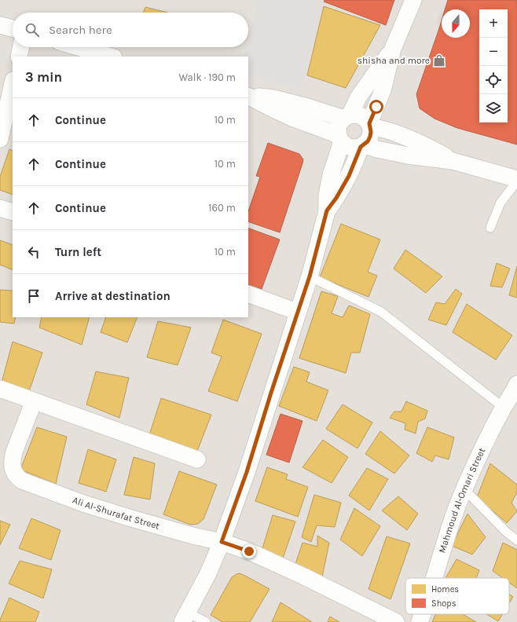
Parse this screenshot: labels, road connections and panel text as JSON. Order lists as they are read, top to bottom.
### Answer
{
  "streets": {
    "street": ["Mahmoud Al-Omari Street", "Ali Al-Shurafat Street"]
  },
  "places": {
    "shop": ["shisha and more"]
  },
  "legend": ["Homes", "Shops"],
  "north": "bottom",
  "page": {
    "map_buttons": ["+", "−"],
    "search": "Search here",
    "heading": ["3 min", "Walk · 190 m"],
    "list": [
      ["Continue", "10 m"],
      ["Continue", "10 m"],
      ["Continue", "160 m"],
      ["Turn left", "10 m"],
      "Arrive at destination"
    ]
  }
}
